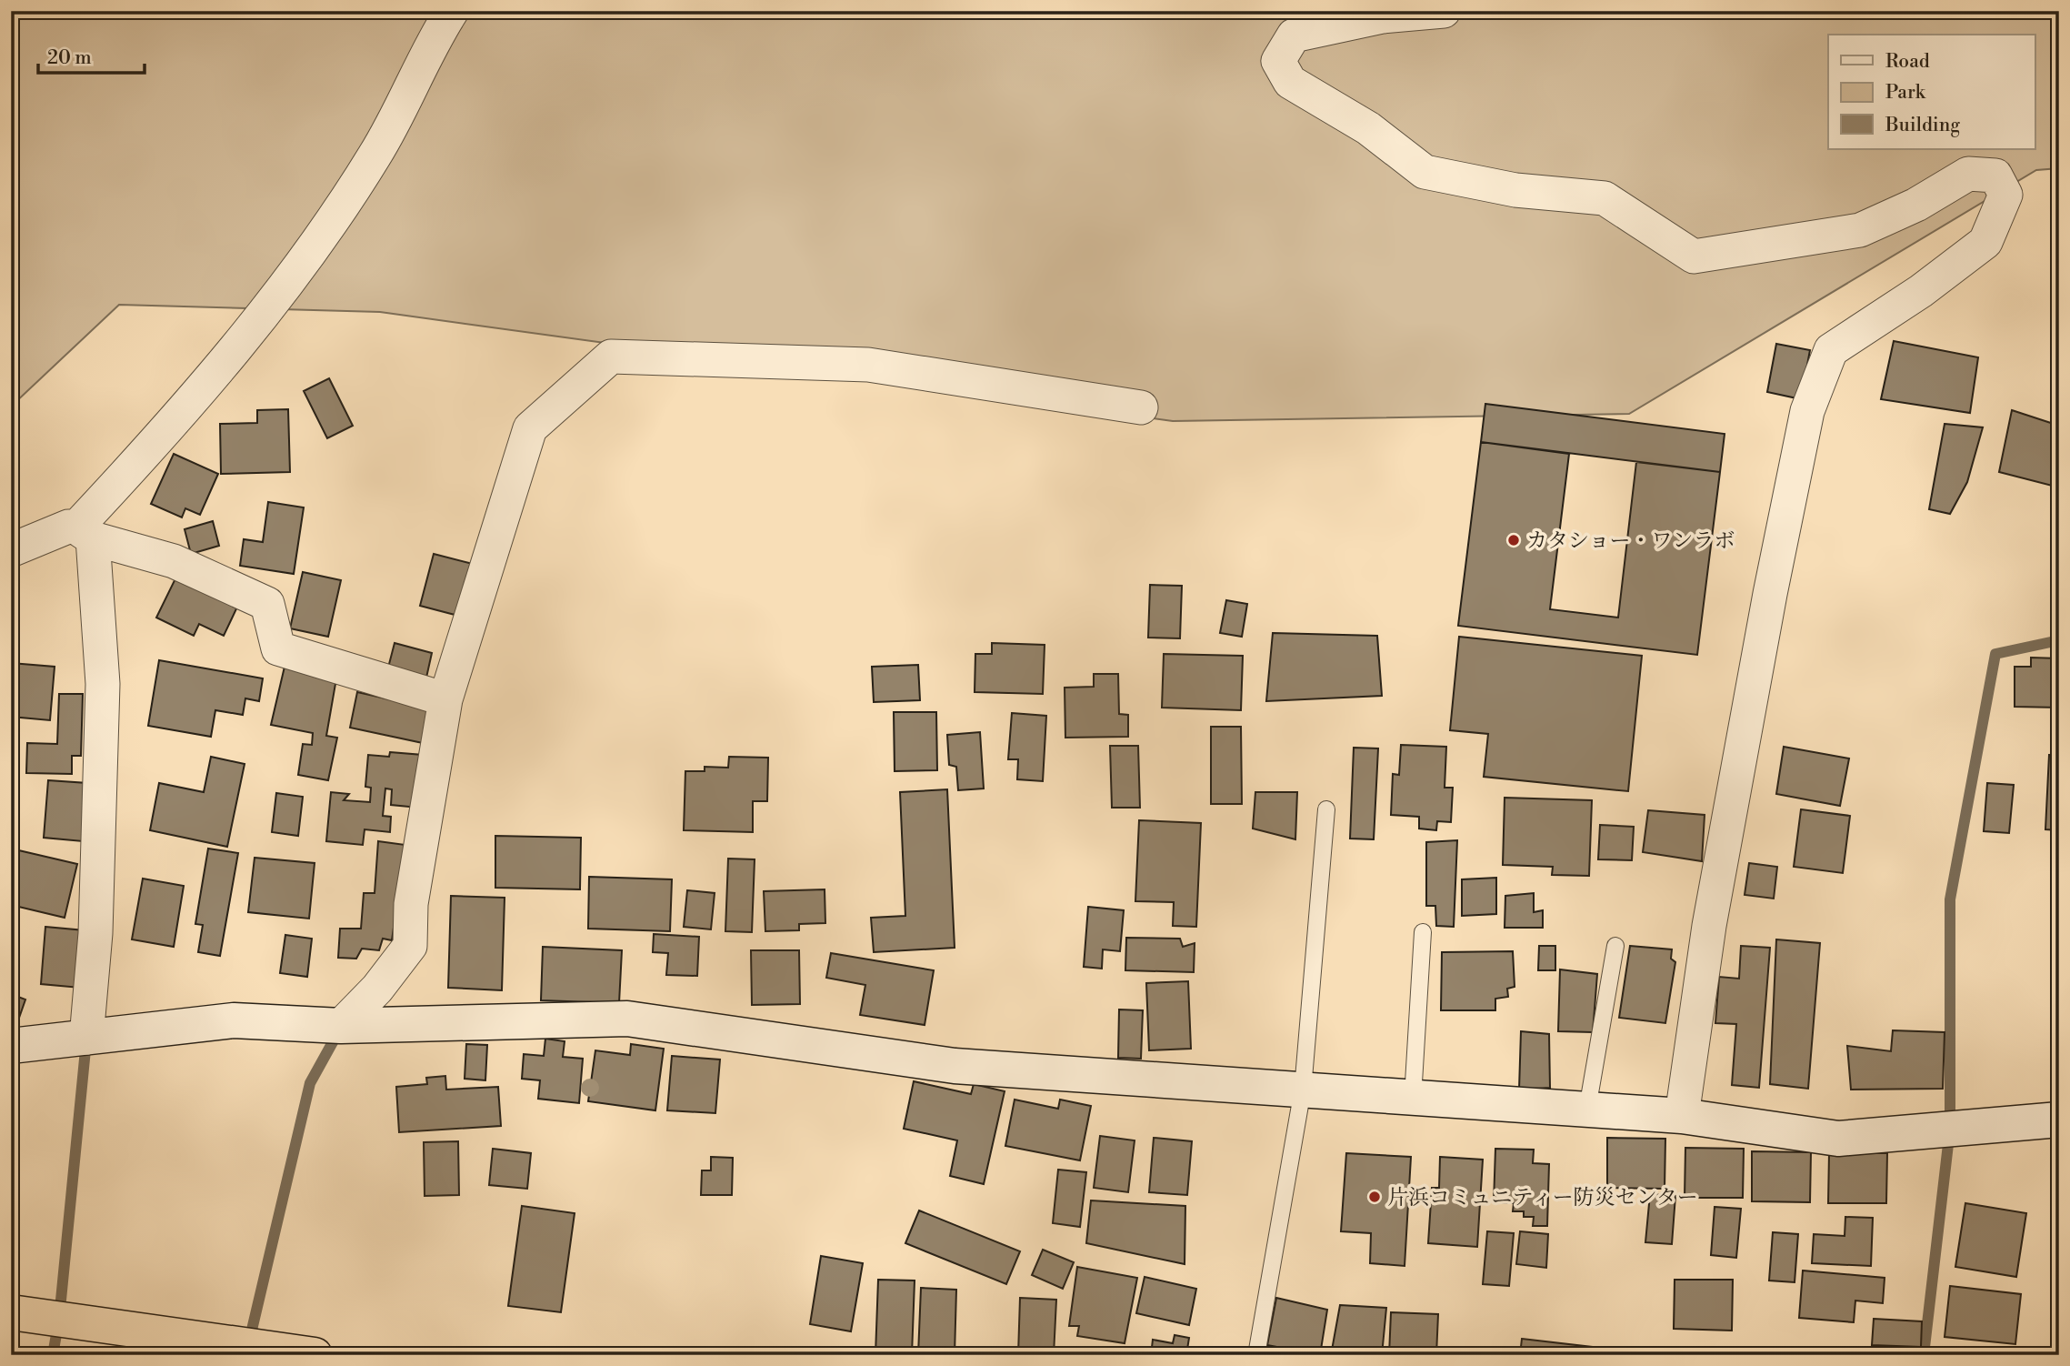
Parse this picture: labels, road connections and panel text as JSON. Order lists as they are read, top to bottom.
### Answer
{
  "places": ["カタショー・ワンラボ", "片浜コミュニティー防災センター"],
  "legend": ["Road", "Park", "Building"],
  "scale_bar": "20 m"
}
